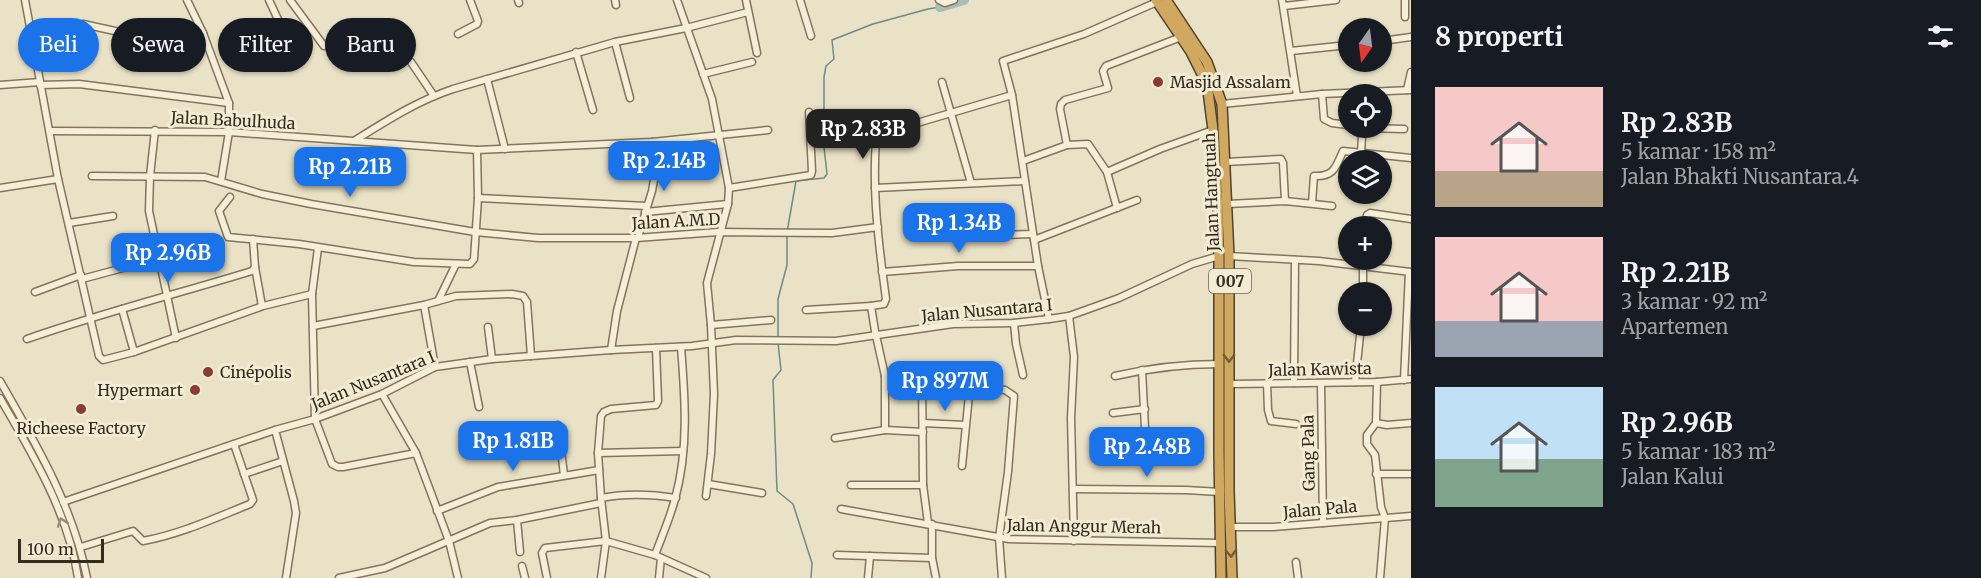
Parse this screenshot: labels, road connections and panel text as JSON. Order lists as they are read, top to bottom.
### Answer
{
  "streets": {
    "highway": ["Jalan Hangtuah", "007"],
    "street": [
      "Jalan Babulhuda",
      "Jalan A.M.D",
      "Jalan Nusantara I",
      "Jalan Kawista",
      "Gang Pala",
      "Jalan Pala",
      "Jalan Anggur Merah"
    ]
  },
  "crossings": [
    ["Jalan Hangtuah", "Jalan Nusantara I"],
    ["Jalan Hangtuah", "Jalan Kawista"],
    ["Jalan Hangtuah", "Jalan Pala"],
    ["Jalan Hangtuah", "Jalan Anggur Merah"],
    ["Jalan Kawista", "Gang Pala"],
    ["Gang Pala", "Jalan Pala"]
  ],
  "places": [
    "Masjid Assalam",
    "Cinépolis",
    "Hypermart",
    "Richeese Factory"
  ],
  "scale_bar": "100 m",
  "north": "bottom",
  "page": {
    "heading": "8 properti",
    "map_buttons": ["+", "−"],
    "chip": [
      "Beli",
      "Sewa",
      "Filter",
      "Baru"
    ],
    "list": [
      {
        "name": "Rp 2.83B",
        "note": "5 kamar · 158 m² · Jalan Bhakti Nusantara.4"
      },
      {
        "name": "Rp 2.21B",
        "note": "3 kamar · 92 m² · Apartemen"
      },
      {
        "name": "Rp 2.96B",
        "note": "5 kamar · 183 m² · Jalan Kalui"
      }
    ],
    "price": [
      "Rp 2.83B",
      "Rp 2.14B",
      "Rp 2.21B",
      "Rp 1.34B",
      "Rp 2.96B",
      "Rp 897M",
      "Rp 1.81B",
      "Rp 2.48B"
    ],
    "scale": "100 m"
  }
}
